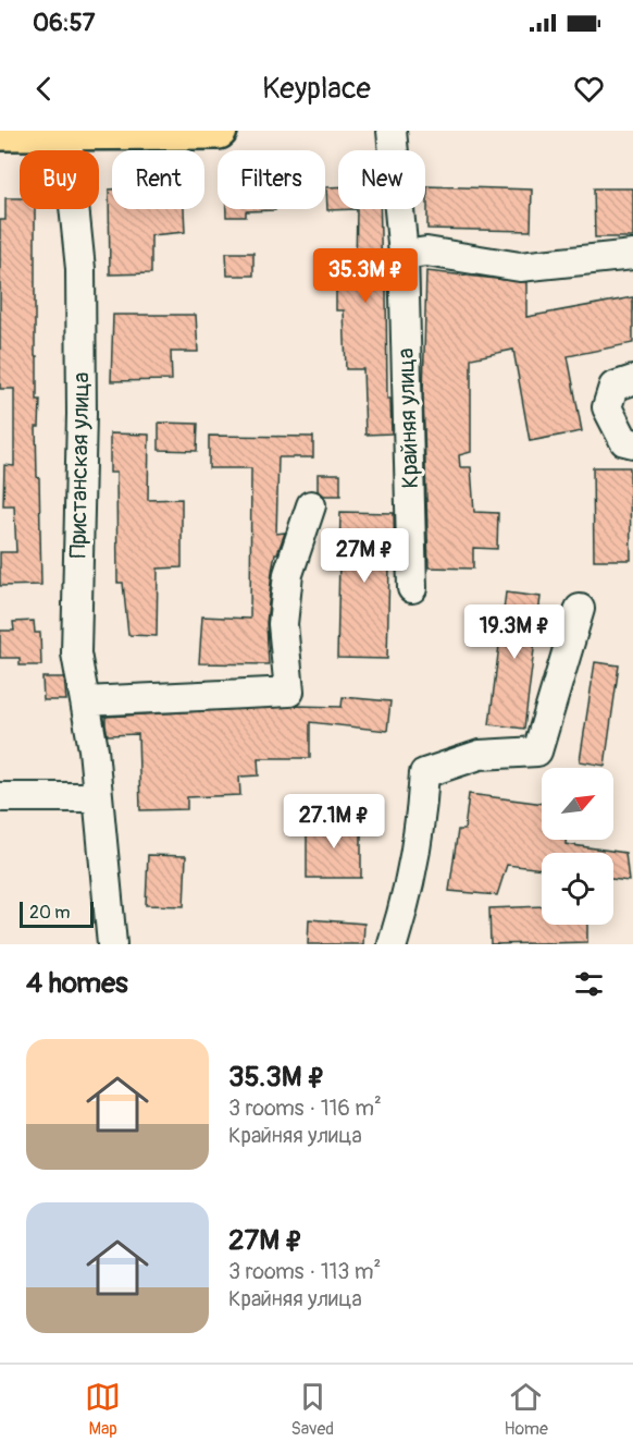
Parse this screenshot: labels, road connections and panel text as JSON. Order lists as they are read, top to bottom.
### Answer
{
  "streets": {
    "street": ["Крайняя улица", "Пристанская улица"]
  },
  "scale_bar": "20 m",
  "north": "top right",
  "page": {
    "status": "06:57",
    "header": "Keyplace",
    "chip": [
      "Buy",
      "Rent",
      "Filters",
      "New"
    ],
    "price": [
      "35.3M ₽",
      "27M ₽",
      "19.3M ₽",
      "27.1M ₽"
    ],
    "scale": "20 m",
    "heading": "4 homes",
    "list": [
      {
        "name": "35.3M ₽",
        "note": "3 rooms · 116 m² · Крайняя улица"
      },
      {
        "name": "27M ₽",
        "note": "3 rooms · 113 m² · Крайняя улица"
      }
    ],
    "tabs": ["Map", "Saved", "Home"]
  }
}
